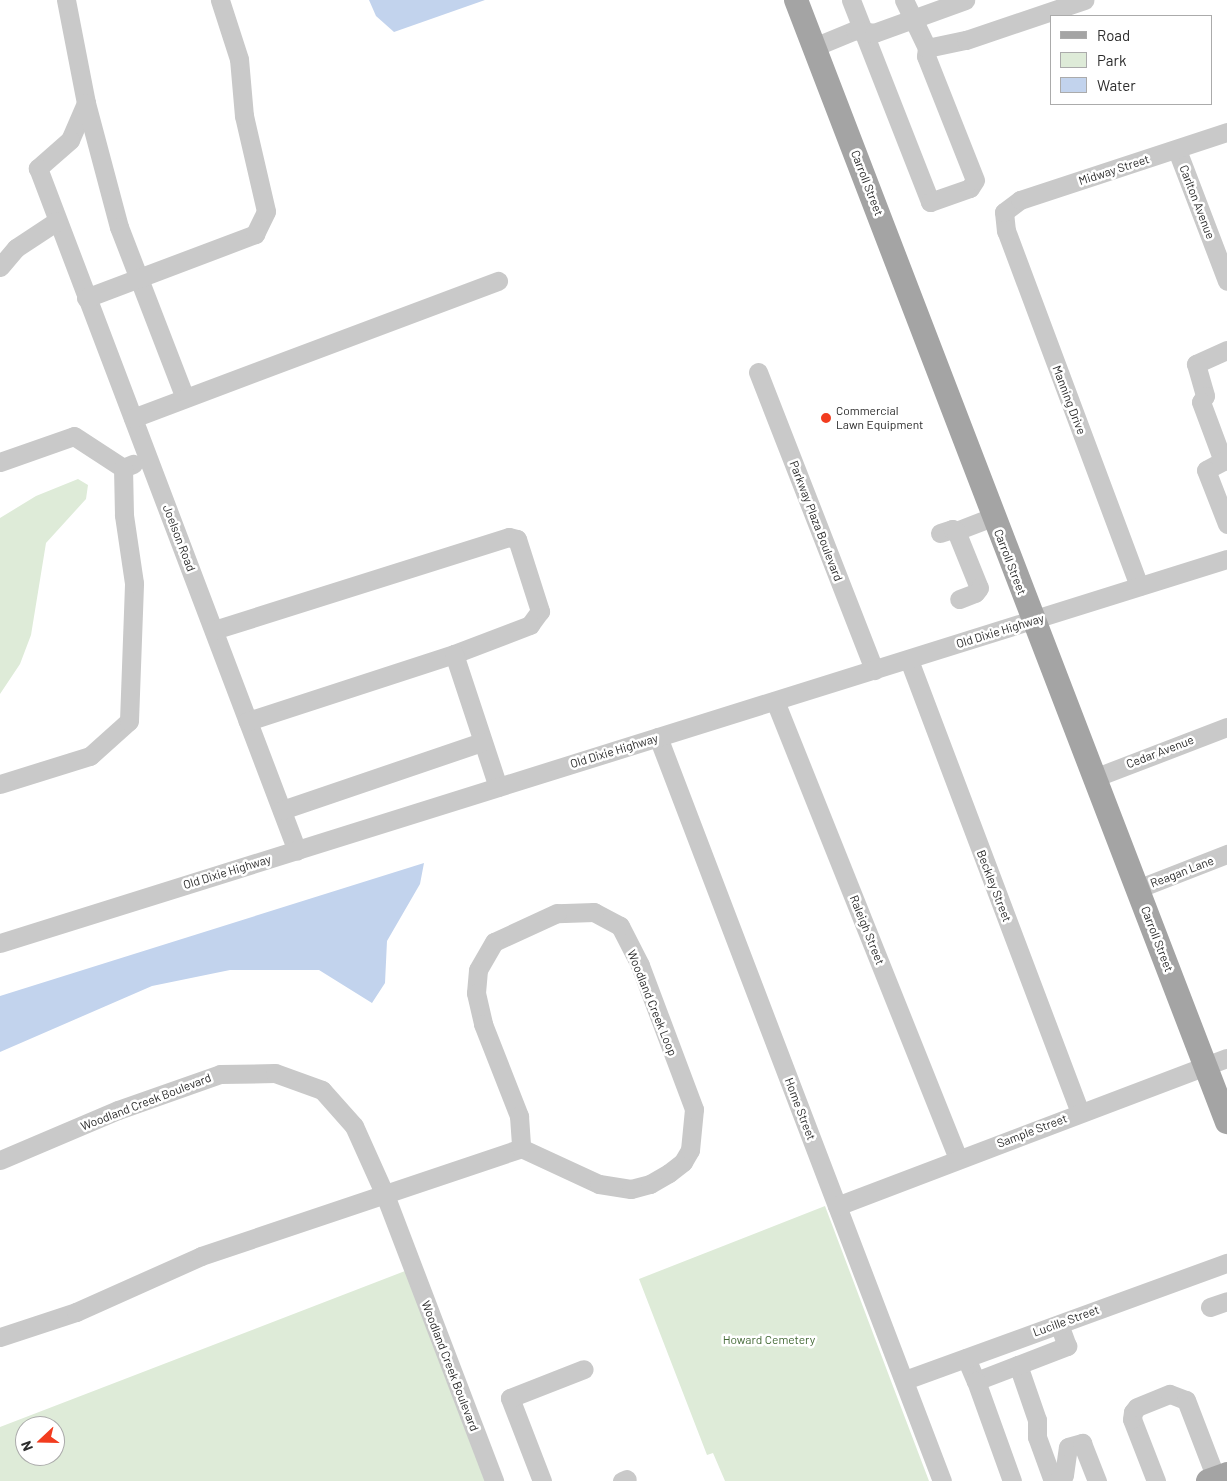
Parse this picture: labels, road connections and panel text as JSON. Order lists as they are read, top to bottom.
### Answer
{
  "streets": {
    "main road": ["Carroll Street"],
    "street": [
      "Midway Street",
      "Carlton Avenue",
      "Manning Drive",
      "Parkway Plaza Boulevard",
      "Joelson Road",
      "Old Dixie Highway",
      "Cedar Avenue",
      "Reagan Lane",
      "Beckley Street",
      "Raleigh Street",
      "Woodland Creek Loop",
      "Woodland Creek Boulevard",
      "Home Street",
      "Sample Street",
      "Lucille Street"
    ]
  },
  "crossings": [
    ["Midway Street", "Carlton Avenue"],
    ["Midway Street", "Manning Drive"],
    ["Carroll Street", "Old Dixie Highway"],
    ["Carroll Street", "Cedar Avenue"],
    ["Carroll Street", "Reagan Lane"],
    ["Carroll Street", "Sample Street"],
    ["Manning Drive", "Old Dixie Highway"],
    ["Parkway Plaza Boulevard", "Old Dixie Highway"],
    ["Joelson Road", "Old Dixie Highway"],
    ["Old Dixie Highway", "Beckley Street"],
    ["Old Dixie Highway", "Raleigh Street"],
    ["Old Dixie Highway", "Home Street"],
    ["Beckley Street", "Sample Street"],
    ["Raleigh Street", "Sample Street"],
    ["Home Street", "Sample Street"],
    ["Home Street", "Lucille Street"]
  ],
  "parks": ["Howard Cemetery"],
  "places": ["Commercial Lawn Equipment"],
  "legend": ["Road", "Park", "Water"],
  "north": "left"
}
